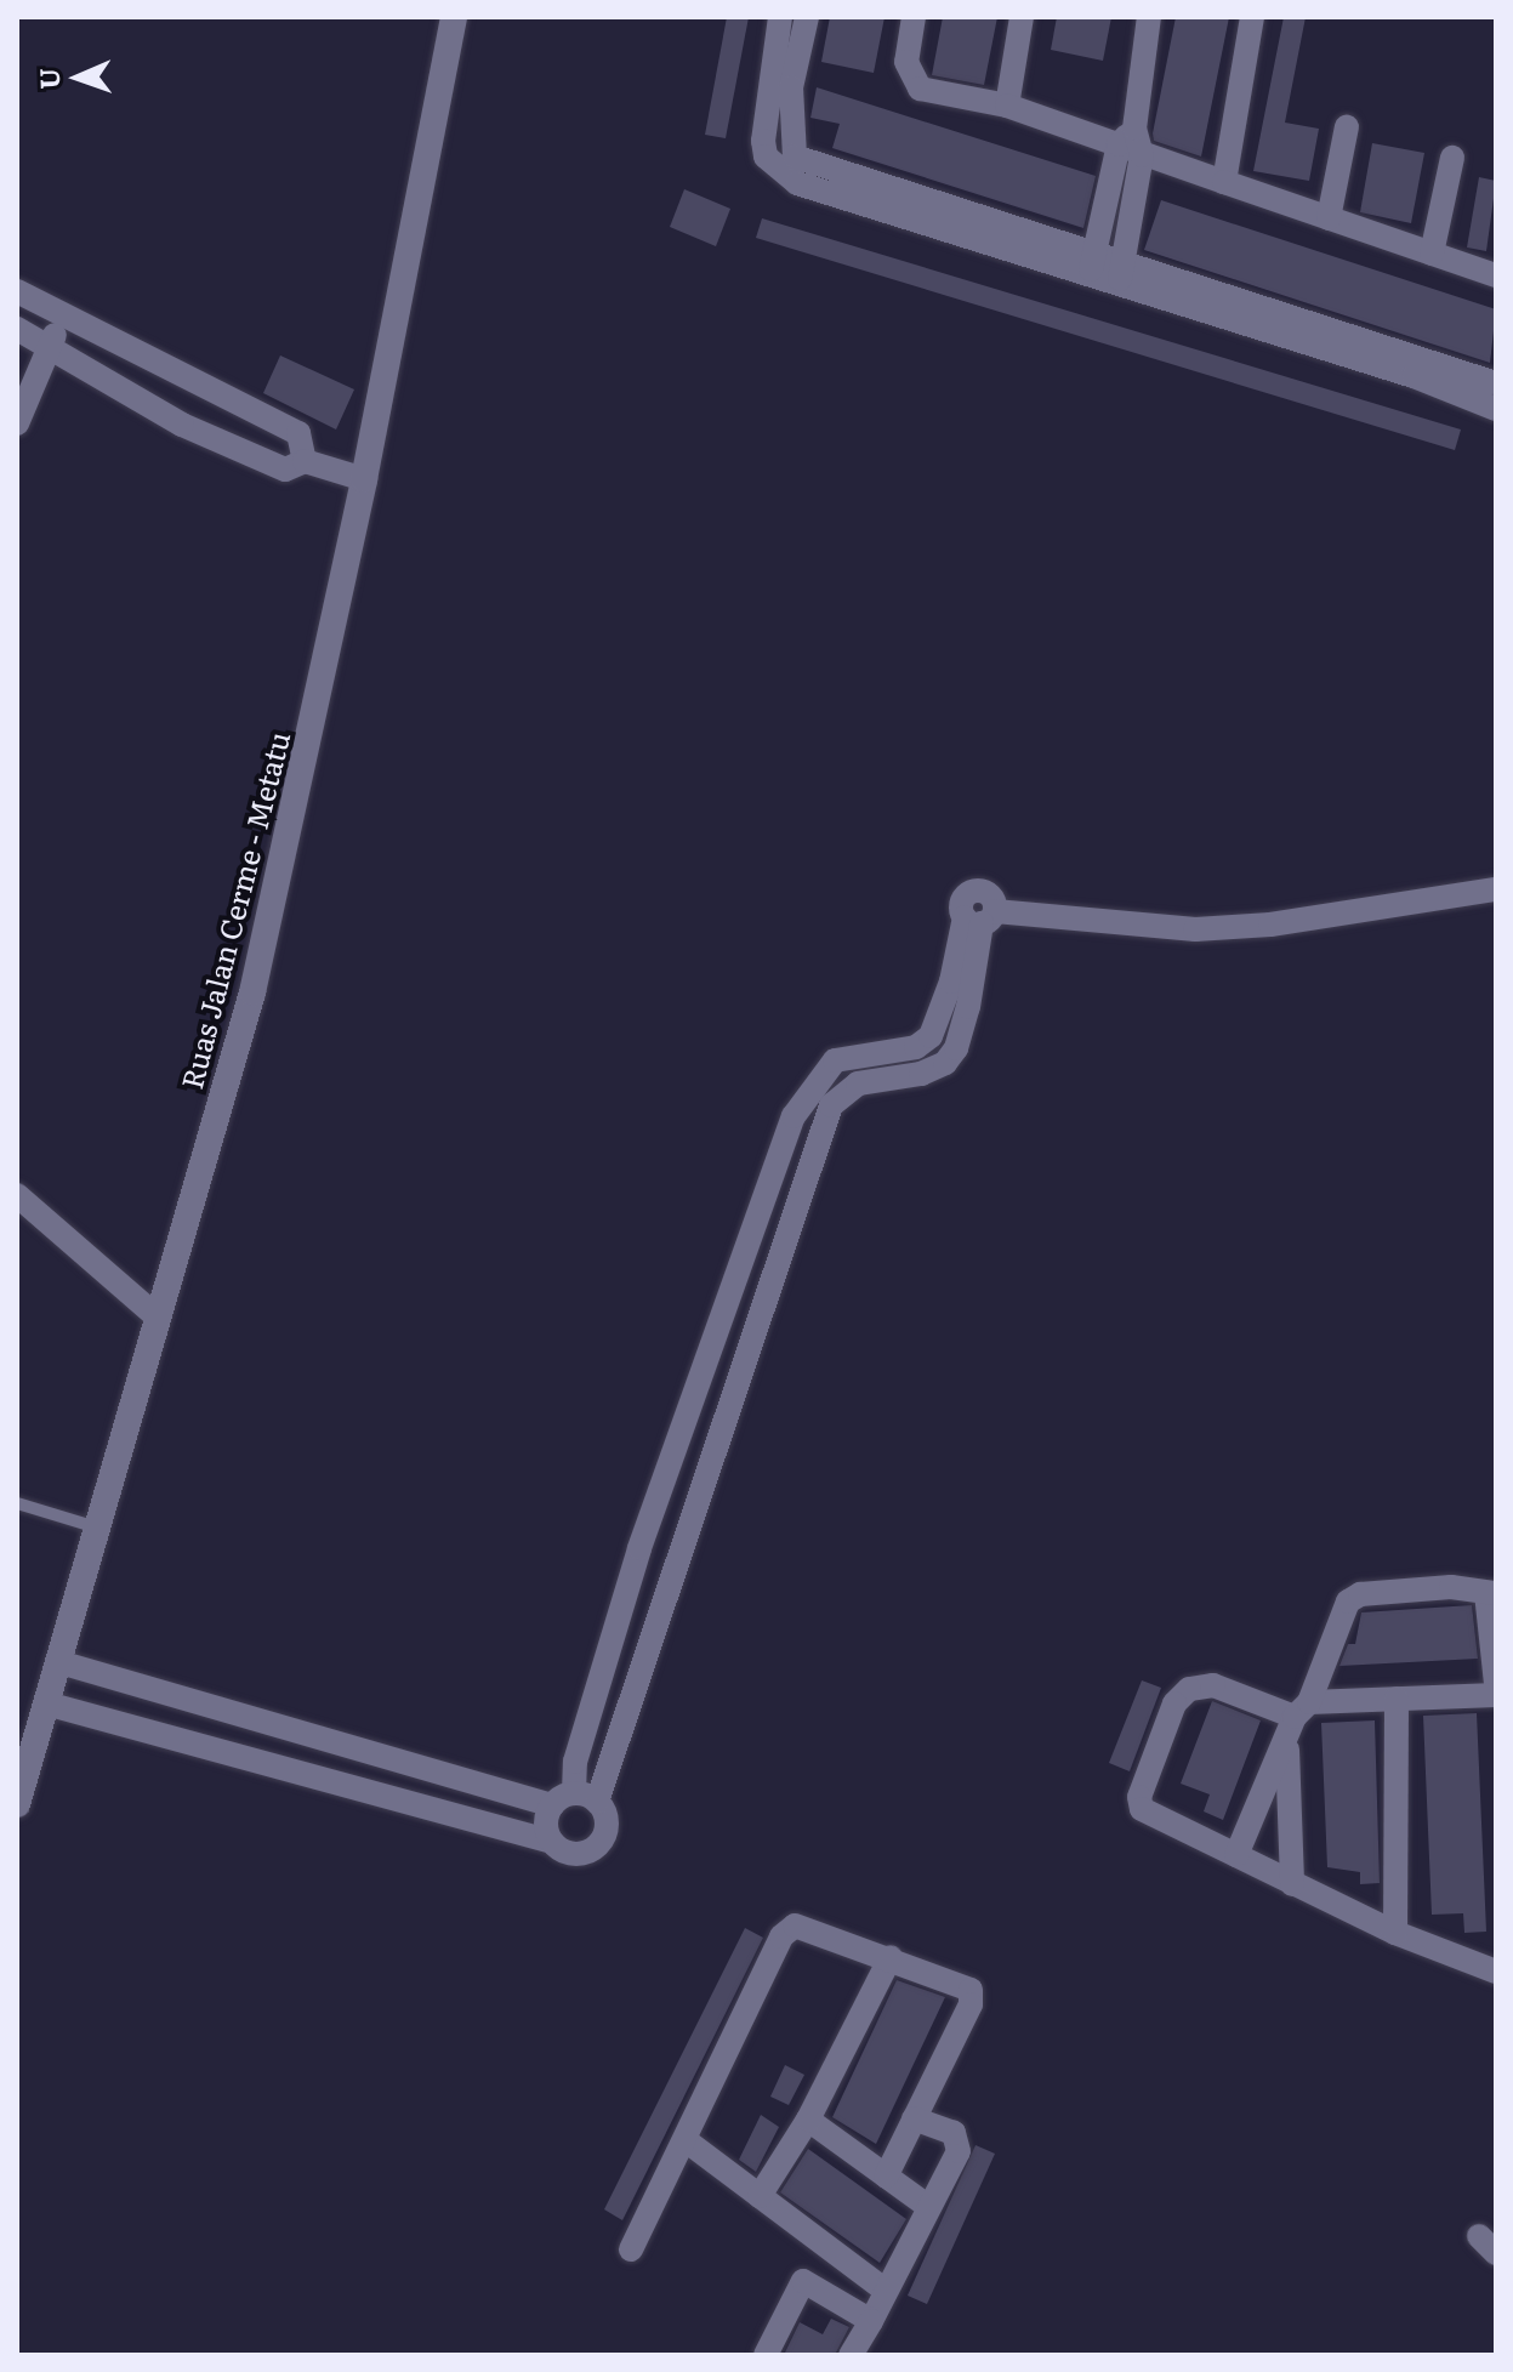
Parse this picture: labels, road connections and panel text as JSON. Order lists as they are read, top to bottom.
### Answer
{
  "streets": {
    "main road": ["Ruas Jalan Cerme - Metatu"]
  },
  "north": "left"
}
